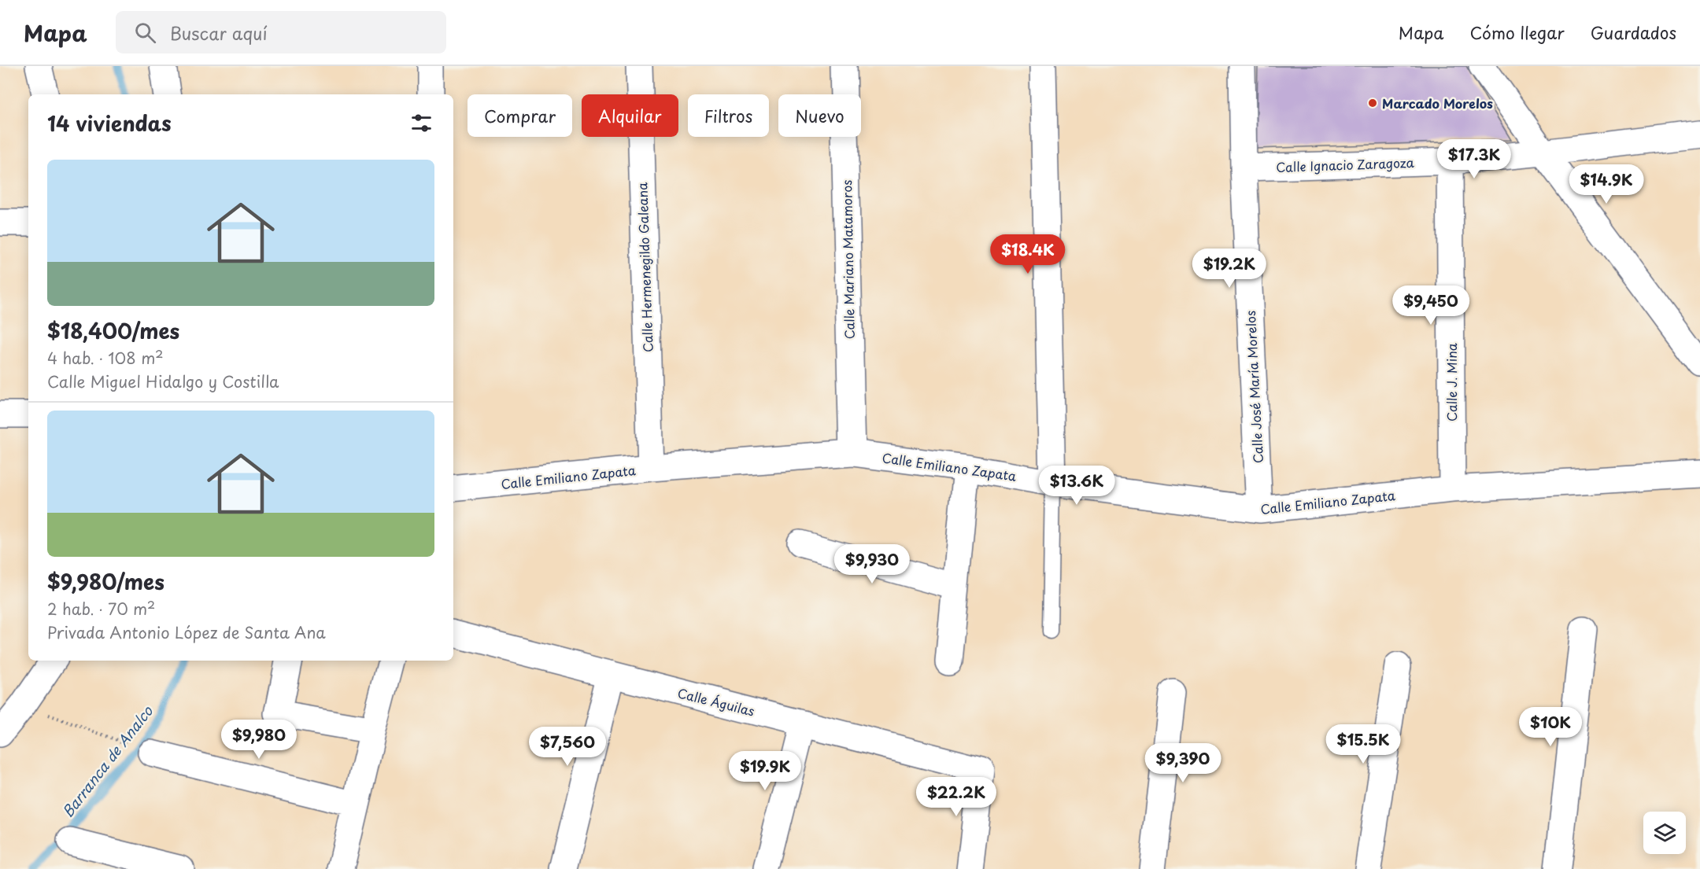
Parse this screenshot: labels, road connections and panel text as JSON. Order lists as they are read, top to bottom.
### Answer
{
  "streets": {
    "street": [
      "Calle Ignacio Zaragoza",
      "Calle Mariano Matamoros",
      "Calle Hermenegildo Galeana",
      "Calle J. Mina",
      "Calle José María Morelos",
      "Calle Emiliano Zapata",
      "Calle Águilas"
    ]
  },
  "crossings": [
    ["Calle Ignacio Zaragoza", "Calle J. Mina"],
    ["Calle Ignacio Zaragoza", "Calle José María Morelos"],
    ["Calle Mariano Matamoros", "Calle Emiliano Zapata"],
    ["Calle Hermenegildo Galeana", "Calle Emiliano Zapata"],
    ["Calle J. Mina", "Calle Emiliano Zapata"],
    ["Calle José María Morelos", "Calle Emiliano Zapata"]
  ],
  "water": ["Barranca de Analco"],
  "places": ["Marcado Morelos"],
  "page": {
    "header": "Mapa",
    "search": "Buscar aquí",
    "nav": ["Mapa", "Cómo llegar", "Guardados"],
    "chip": [
      "Comprar",
      "Alquilar",
      "Filtros",
      "Nuevo"
    ],
    "heading": "14 viviendas",
    "price": [
      "$17.3K",
      "$14.9K",
      "$18.4K",
      "$19.2K",
      "$9,450",
      "$13.6K",
      "$9,930",
      "$10K",
      "$9,980",
      "$15.5K",
      "$7,560",
      "$9,390",
      "$19.9K",
      "$22.2K"
    ],
    "list": [
      {
        "name": "$18,400/mes",
        "note": "4 hab. · 108 m² · Calle Miguel Hidalgo y Costilla"
      },
      {
        "name": "$9,980/mes",
        "note": "2 hab. · 70 m² · Privada Antonio López de Santa Ana"
      }
    ]
  }
}
